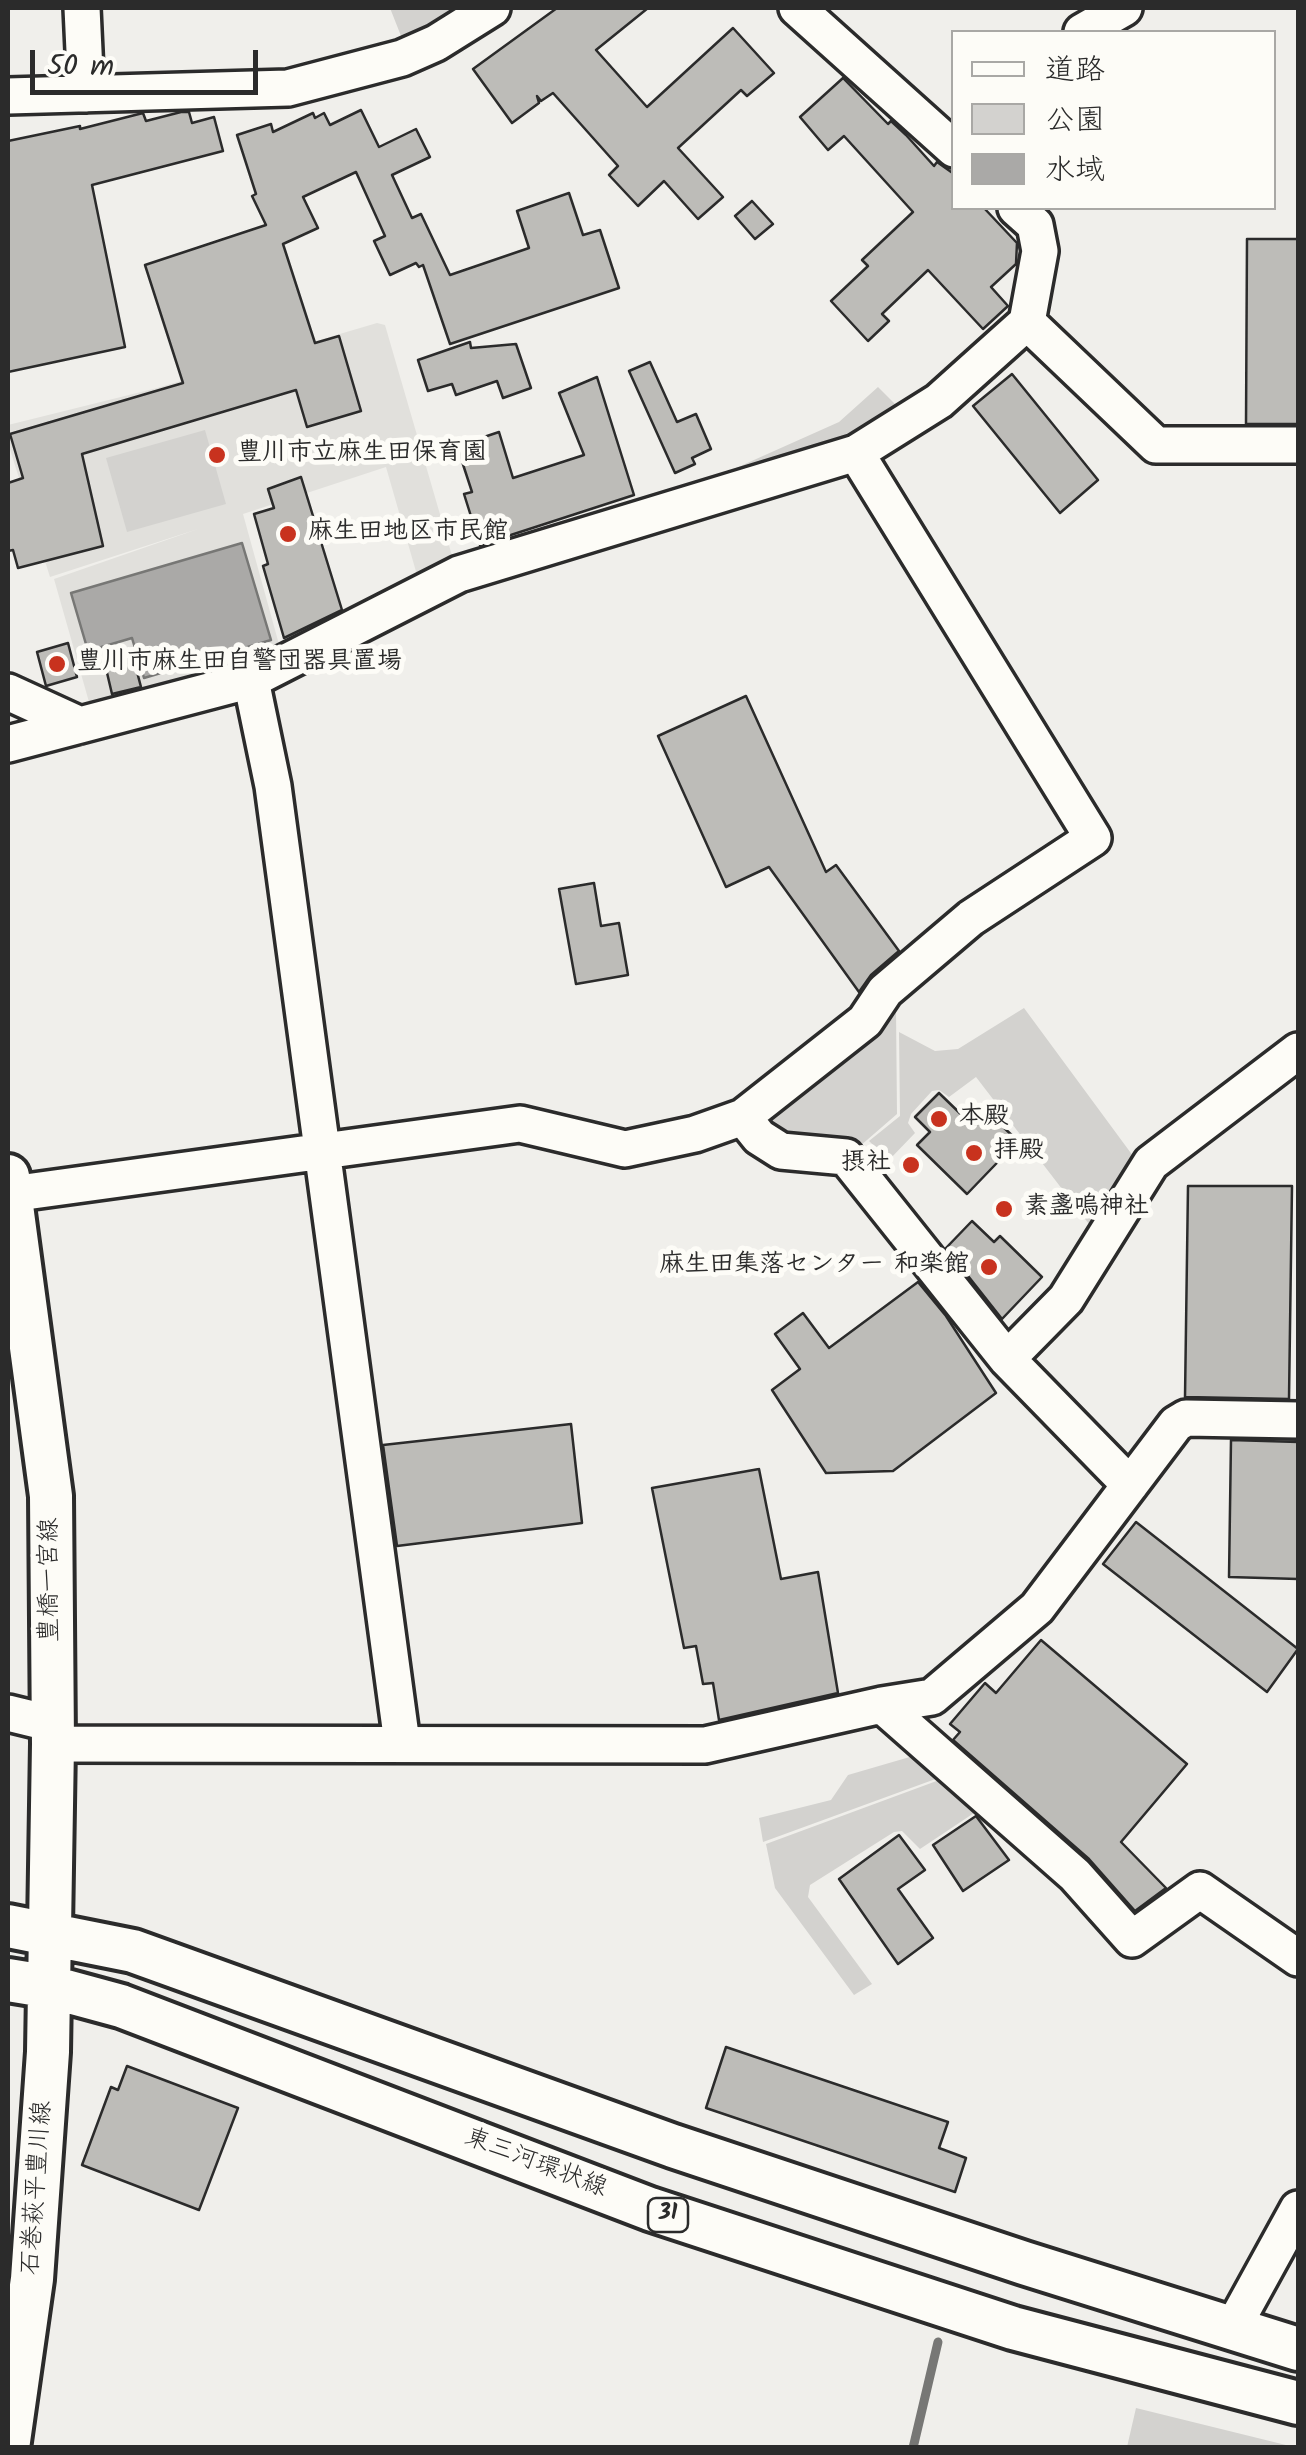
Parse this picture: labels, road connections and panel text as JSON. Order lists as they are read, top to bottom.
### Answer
{
  "streets": {
    "main road": [
      "豊橋一宮線",
      "東三河環状線",
      "石巻萩平豊川線",
      "31"
    ]
  },
  "crossings": [
    ["豊橋一宮線", "東三河環状線"],
    ["豊橋一宮線", "石巻萩平豊川線"],
    ["東三河環状線", "石巻萩平豊川線"]
  ],
  "places": [
    "豊川市立麻生田保育園",
    "麻生田地区市民館",
    "豊川市麻生田自警団器具置場",
    "本殿",
    "拝殿",
    "摂社",
    "素盞嗚神社",
    "麻生田集落センター 和楽館"
  ],
  "legend": ["道路", "公園", "水域"],
  "scale_bar": "50 m"
}
